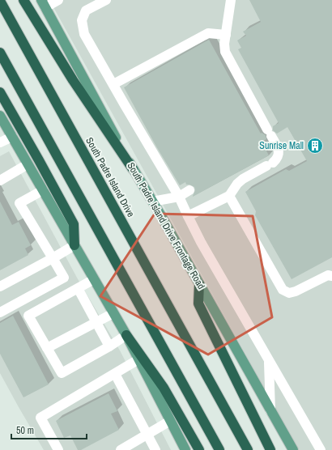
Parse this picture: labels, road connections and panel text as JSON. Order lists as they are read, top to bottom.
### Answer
{
  "streets": {
    "highway": ["South Padre Island Drive"],
    "main road": ["South Padre Island Drive Frontage Road"]
  },
  "places": {
    "building": ["Sunrise Mall"]
  },
  "scale_bar": "50 m"
}
